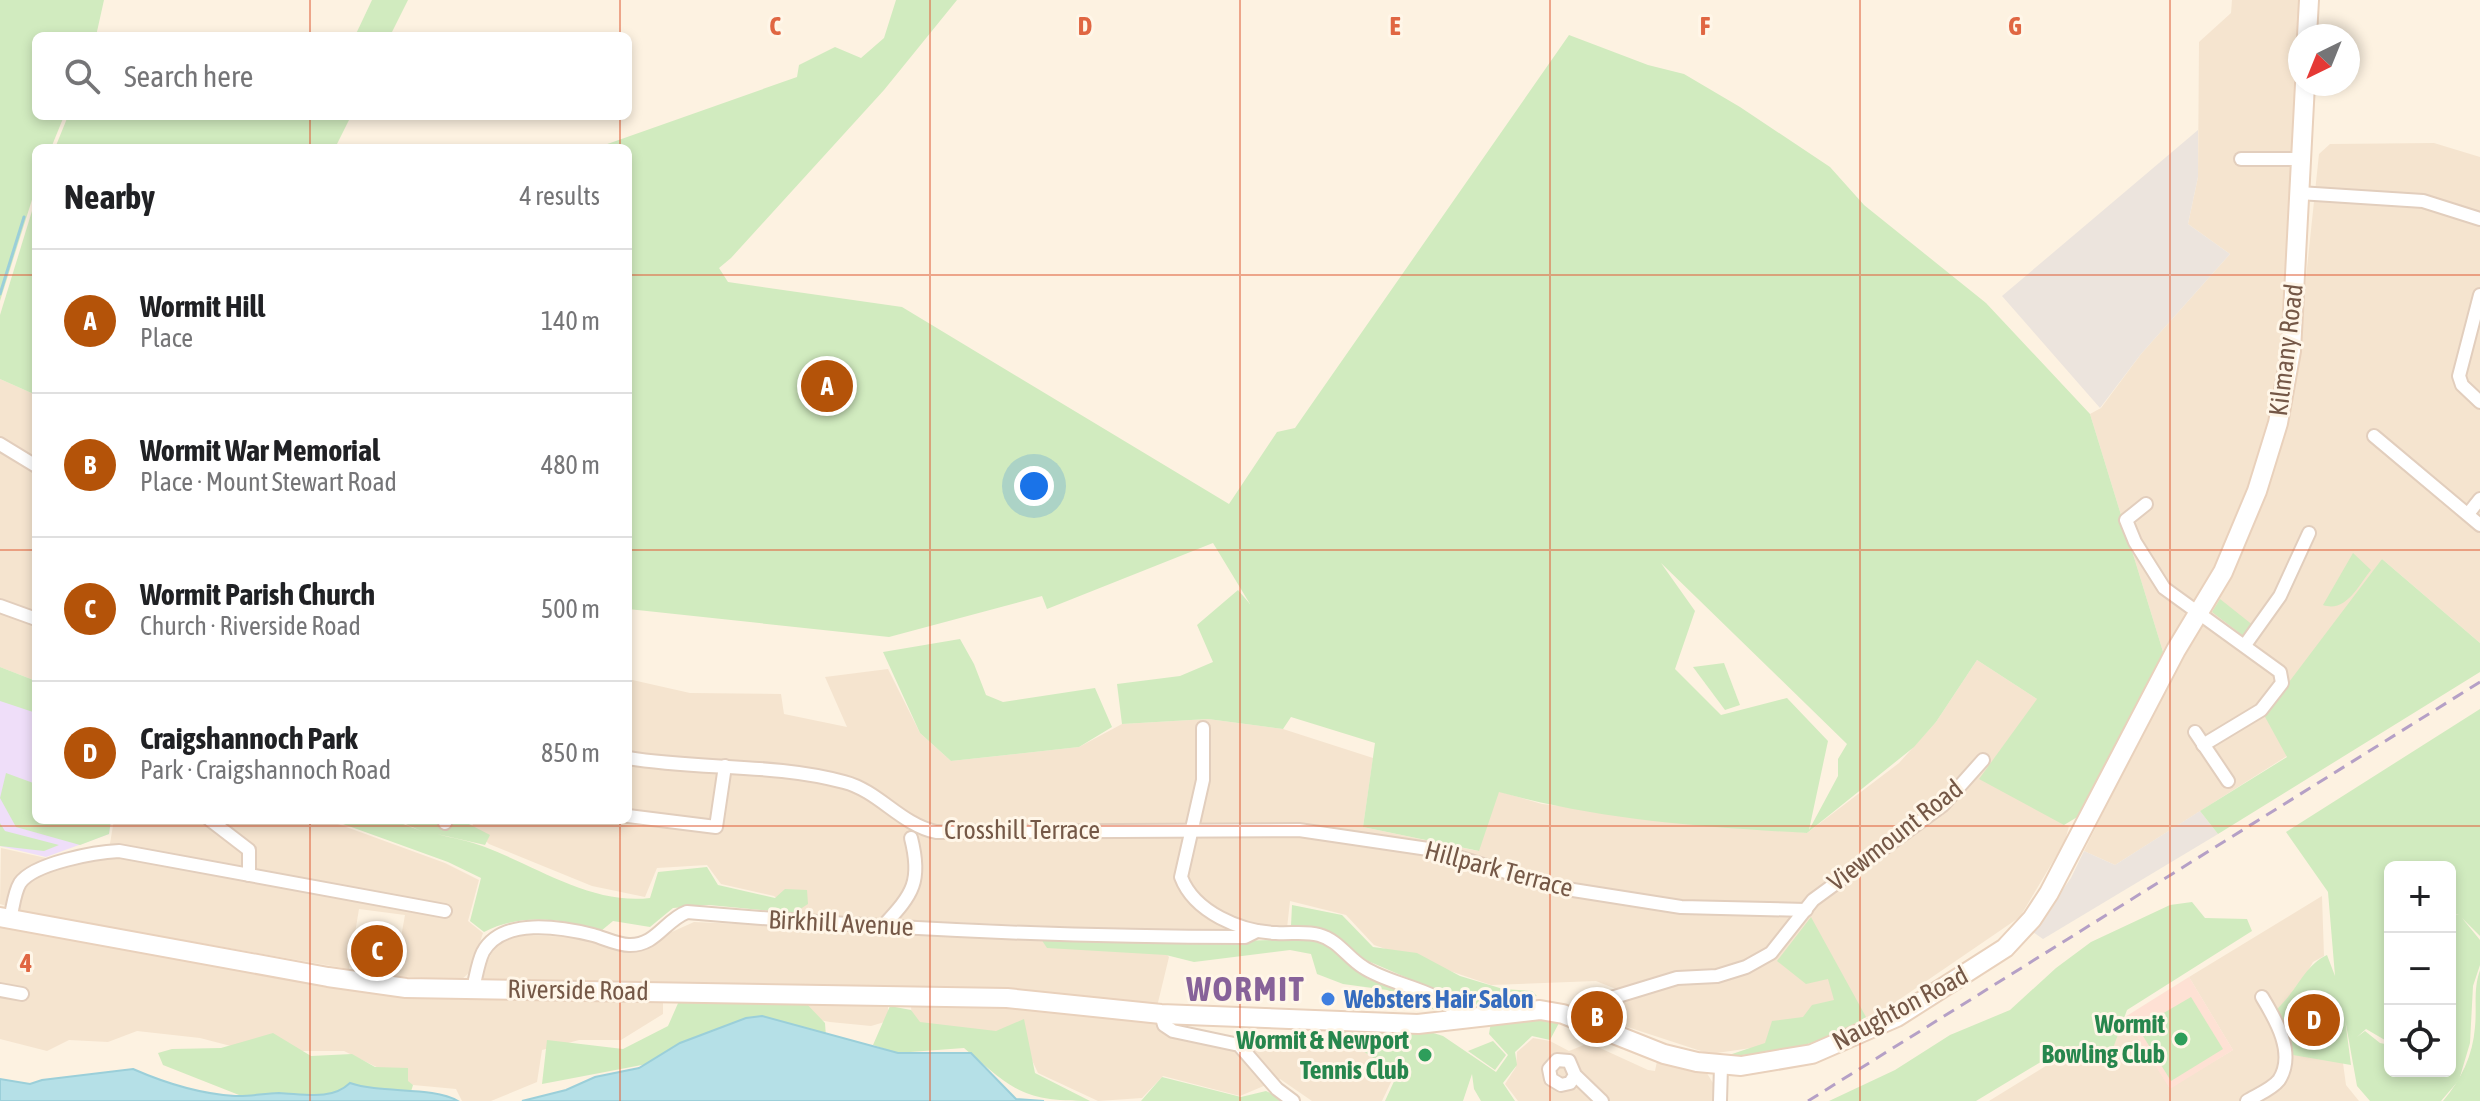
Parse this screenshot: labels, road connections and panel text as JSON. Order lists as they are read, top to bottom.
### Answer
{
  "streets": {
    "main road": ["Kilmany Road", "Riverside Road", "Naughton Road"],
    "street": [
      "Crosshill Terrace",
      "Viewmount Road",
      "Hillpark Terrace",
      "Birkhill Avenue"
    ]
  },
  "crossings": [
    ["Kilmany Road", "Naughton Road"],
    ["Crosshill Terrace", "Hillpark Terrace"],
    ["Viewmount Road", "Hillpark Terrace"],
    ["Viewmount Road", "Naughton Road"],
    ["Birkhill Avenue", "Riverside Road"],
    ["Riverside Road", "Naughton Road"]
  ],
  "districts": ["WORMIT"],
  "places": ["Websters Hair Salon", "Wormit Bowling Club", "Wormit & Newport Tennis Club"],
  "north": "bottom left",
  "page": {
    "search": "Search here",
    "heading": ["Nearby", "4 results"],
    "list": [
      {
        "mark": "A",
        "name": "Wormit Hill",
        "note": "Place",
        "value": "140 m"
      },
      {
        "mark": "B",
        "name": "Wormit War Memorial",
        "note": "Place · Mount Stewart Road",
        "value": "480 m"
      },
      {
        "mark": "C",
        "name": "Wormit Parish Church",
        "note": "Church · Riverside Road",
        "value": "500 m"
      },
      {
        "mark": "D",
        "name": "Craigshannoch Park",
        "note": "Park · Craigshannoch Road",
        "value": "850 m"
      }
    ],
    "pins": [
      "A",
      "C",
      "B",
      "D"
    ],
    "map_buttons": ["+", "−"]
  },
  "grid": {
    "columns": [
      "C",
      "D",
      "E",
      "F",
      "G"
    ],
    "rows": ["4"]
  }
}
